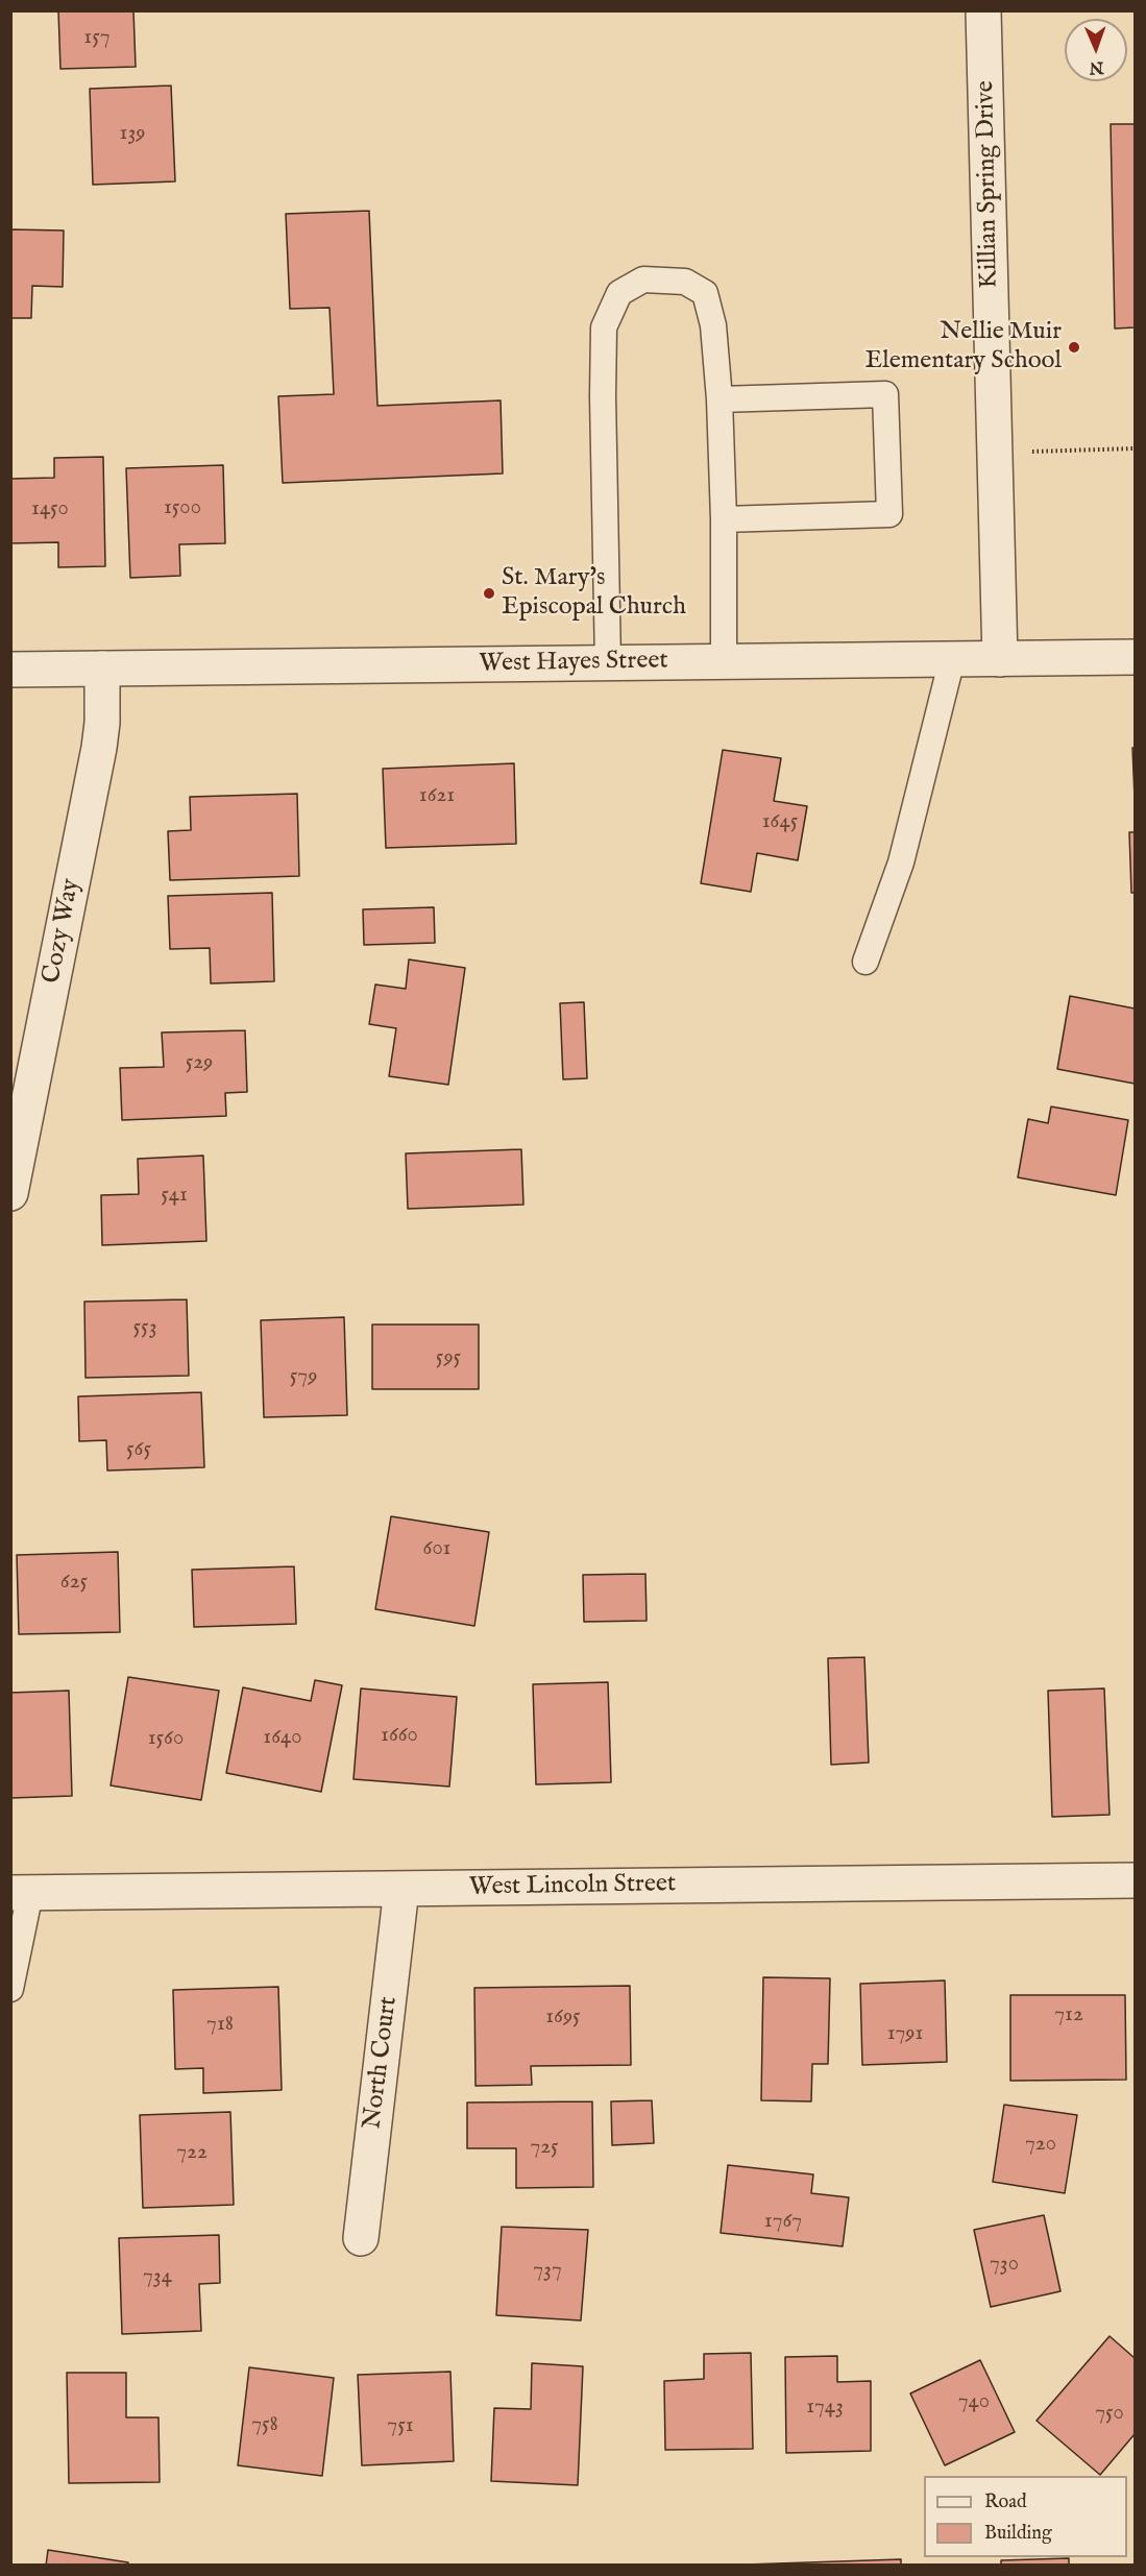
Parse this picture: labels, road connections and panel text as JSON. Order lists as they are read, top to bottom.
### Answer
{
  "streets": {
    "street": [
      "Killian Spring Drive",
      "West Hayes Street",
      "Cozy Way",
      "West Lincoln Street",
      "North Court"
    ]
  },
  "crossings": [
    ["Killian Spring Drive", "West Hayes Street"],
    ["West Hayes Street", "Cozy Way"],
    ["West Lincoln Street", "North Court"]
  ],
  "places": ["Nellie Muir Elementary School", "St. Mary's Episcopal Church"],
  "house_numbers": [
    "157",
    "139",
    "1500",
    "1450",
    "1621",
    "1645",
    "529",
    "541",
    "553",
    "595",
    "579",
    "565",
    "601",
    "625",
    "1660",
    "1640",
    "1560",
    "712",
    "1695",
    "718",
    "1791",
    "720",
    "725",
    "722",
    "1767",
    "730",
    "737",
    "734",
    "740",
    "1743",
    "750",
    "758",
    "751"
  ],
  "legend": ["Road", "Building"],
  "north": "bottom"
}
